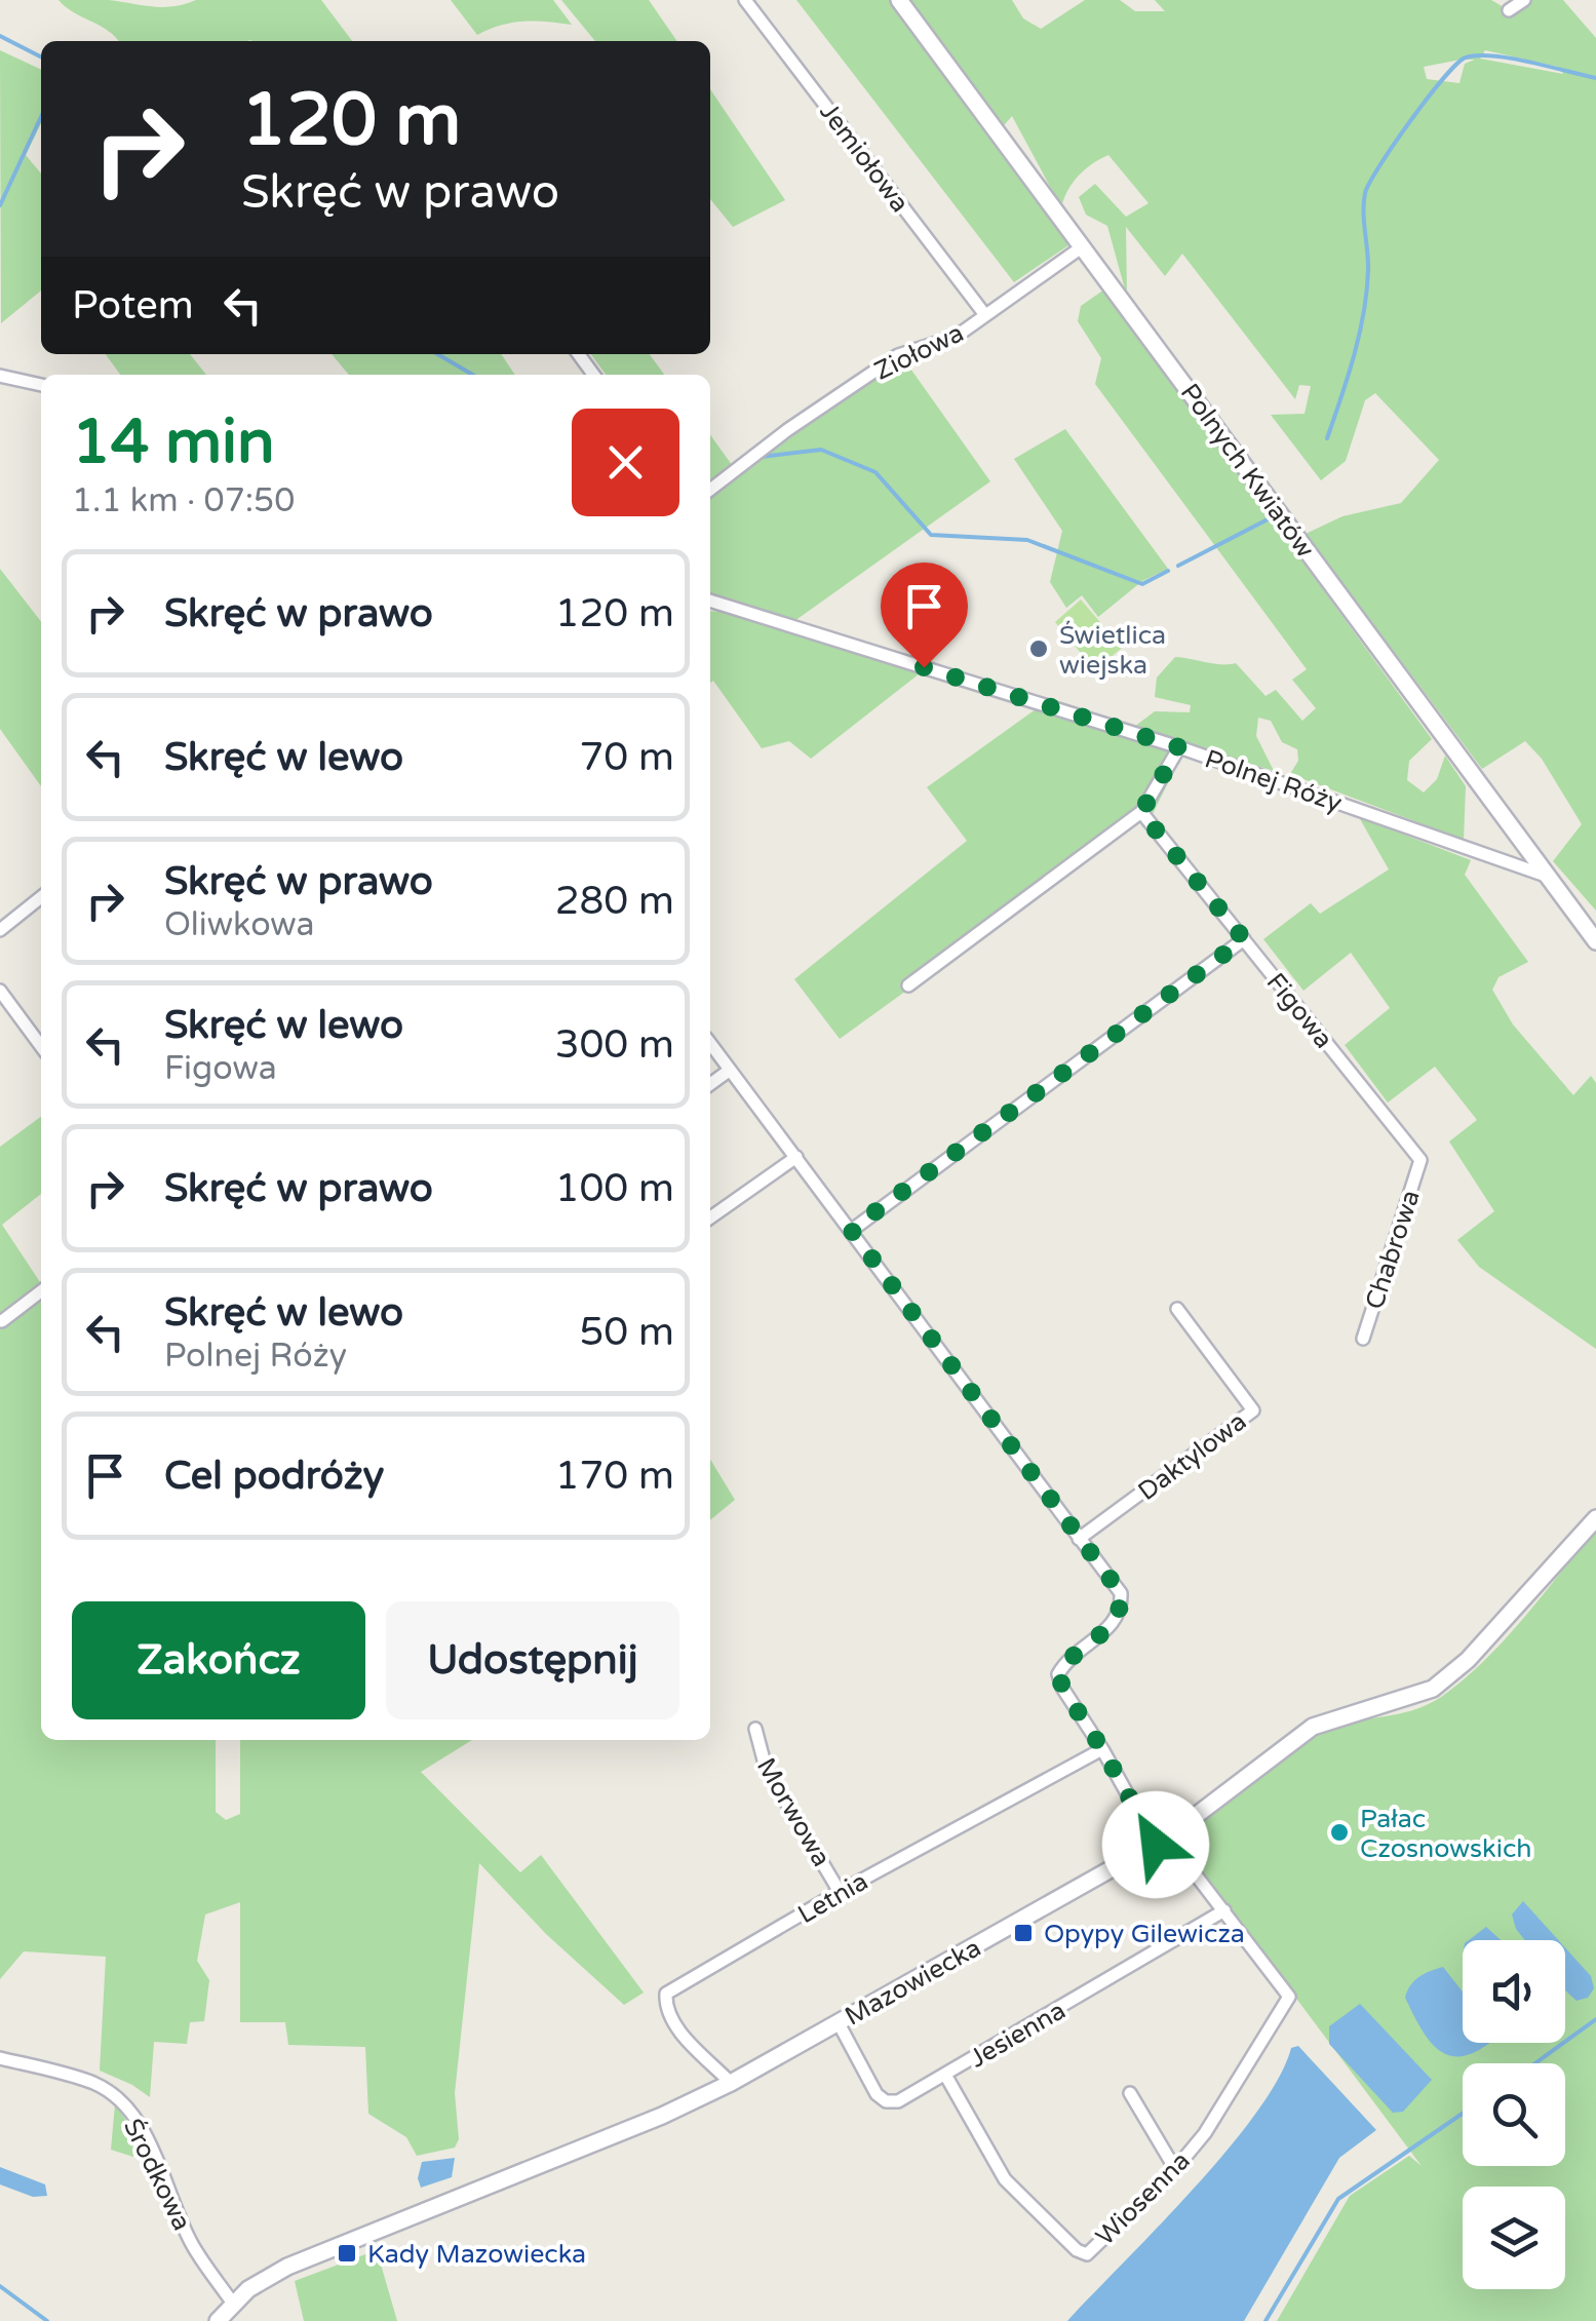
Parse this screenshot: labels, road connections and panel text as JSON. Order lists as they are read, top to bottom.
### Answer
{
  "streets": {
    "street": [
      "Jemiołowa",
      "Ziołowa",
      "Polnych Kwiatów",
      "Polnej Róży",
      "Figowa",
      "Chabrowa",
      "Daktylowa",
      "Morwowa",
      "Letnia",
      "Mazowiecka",
      "Jesienna",
      "Środkowa",
      "Wiosenna"
    ]
  },
  "crossings": [
    ["Jemiołowa", "Ziołowa"],
    ["Ziołowa", "Polnych Kwiatów"],
    ["Polnych Kwiatów", "Polnej Róży"],
    ["Figowa", "Chabrowa"],
    ["Morwowa", "Letnia"],
    ["Letnia", "Mazowiecka"],
    ["Mazowiecka", "Jesienna"],
    ["Mazowiecka", "Środkowa"],
    ["Jesienna", "Wiosenna"]
  ],
  "places": {
    "other": ["Świetlica wiejska", "Pałac Czosnowskich"],
    "transit": ["Opypy Gilewicza", "Kady Mazowiecka"]
  },
  "page": {
    "turn": ["120 m", "Skręć w prawo"],
    "then": "Potem",
    "heading": ["14 min", "1.1 km · 07:50"],
    "list": [
      {
        "name": "Skręć w prawo",
        "value": "120 m"
      },
      {
        "name": "Skręć w lewo",
        "value": "70 m"
      },
      {
        "name": "Skręć w prawo",
        "note": "Oliwkowa",
        "value": "280 m"
      },
      {
        "name": "Skręć w lewo",
        "note": "Figowa",
        "value": "300 m"
      },
      {
        "name": "Skręć w prawo",
        "value": "100 m"
      },
      {
        "name": "Skręć w lewo",
        "note": "Polnej Róży",
        "value": "50 m"
      },
      {
        "name": "Cel podróży",
        "value": "170 m"
      }
    ],
    "buttons": ["Zakończ", "Udostępnij"]
  }
}
